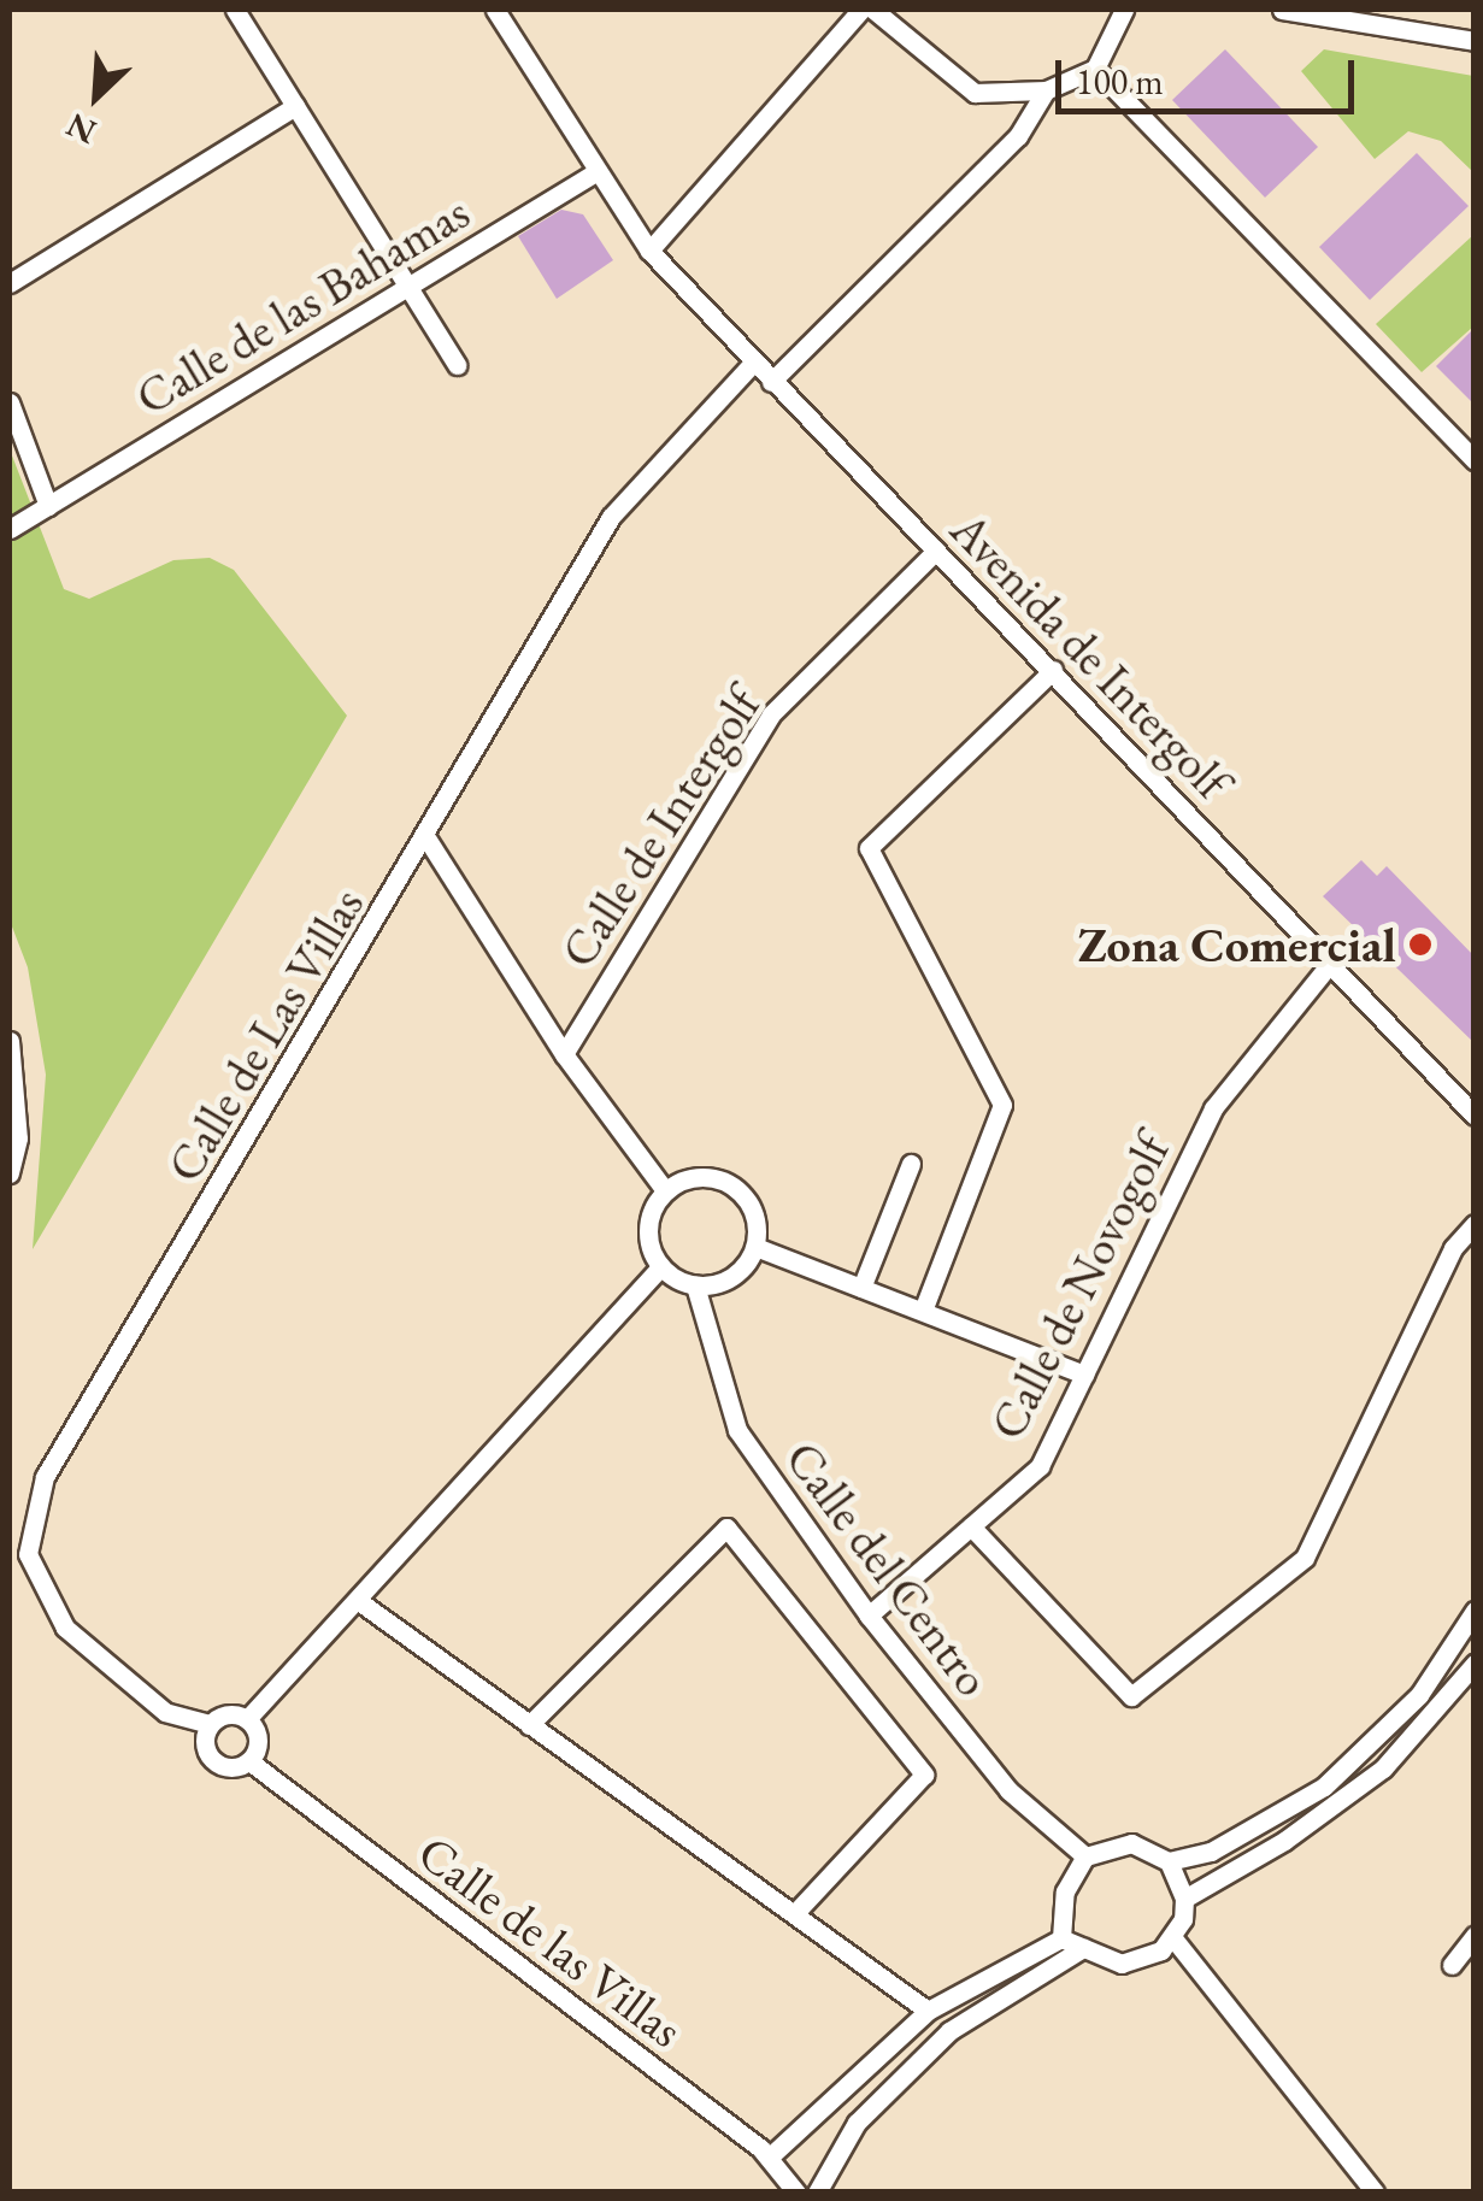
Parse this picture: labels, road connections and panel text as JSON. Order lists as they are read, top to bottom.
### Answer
{
  "streets": {
    "street": [
      "Calle de las Bahamas",
      "Avenida de Intergolf",
      "Calle de Intergolf",
      "Calle de Las Villas",
      "Calle de Novogolf",
      "Calle del Centro",
      "Calle de las Villas"
    ]
  },
  "crossings": [
    ["Calle de las Bahamas", "Avenida de Intergolf"],
    ["Avenida de Intergolf", "Calle de Intergolf"],
    ["Avenida de Intergolf", "Calle de Las Villas"],
    ["Avenida de Intergolf", "Calle de Novogolf"],
    ["Calle de Las Villas", "Calle de las Villas"],
    ["Calle de Novogolf", "Calle del Centro"]
  ],
  "places": ["Zona Comercial"],
  "scale_bar": "100 m",
  "north": "bottom left"
}
